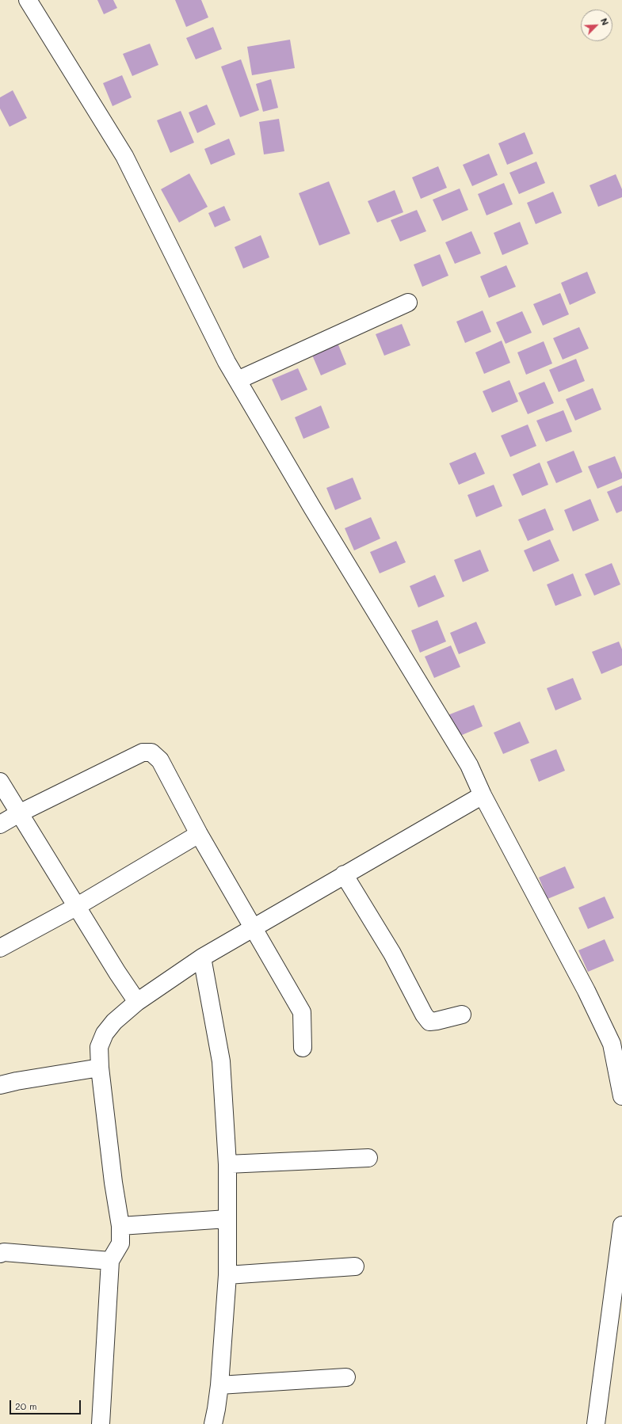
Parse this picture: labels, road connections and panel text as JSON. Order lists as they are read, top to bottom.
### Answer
{
  "scale_bar": "20 m",
  "north": "top right"
}
